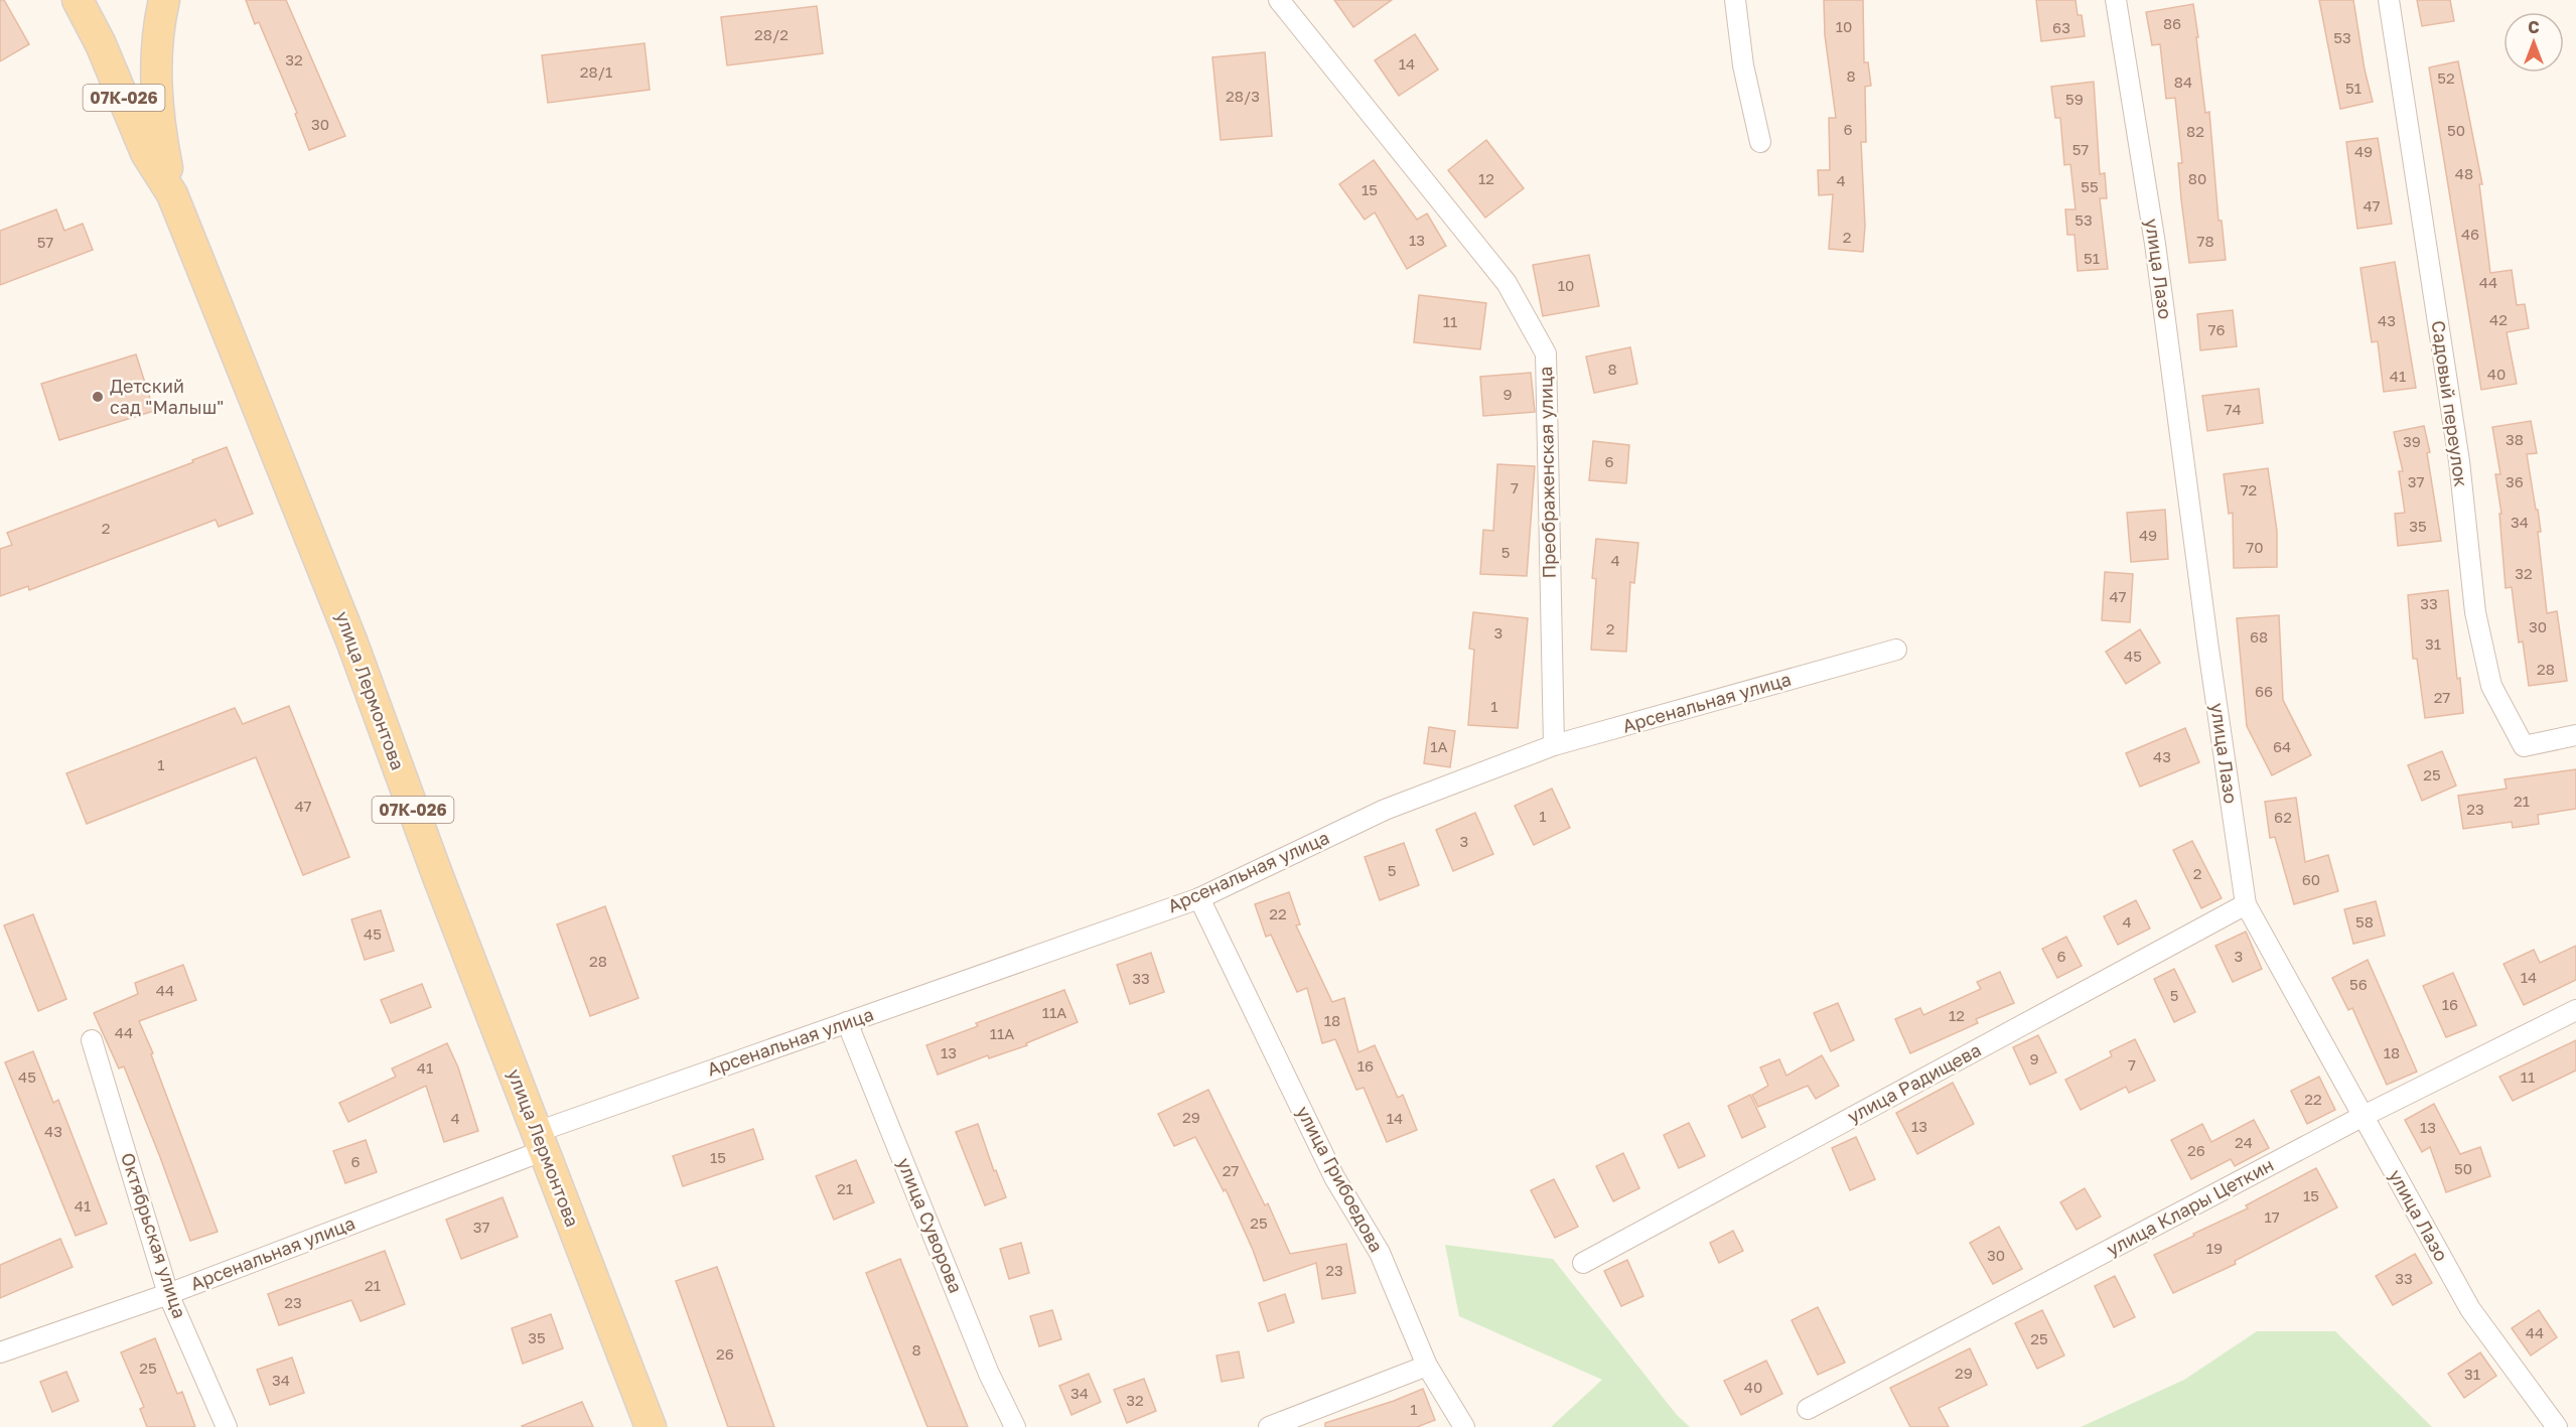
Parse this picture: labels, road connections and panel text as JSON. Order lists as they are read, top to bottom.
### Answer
{
  "streets": {
    "main road": ["07К-026", "улица Лермонтова"],
    "street": [
      "улица Лазо",
      "Садовый переулок",
      "Преображенская улица",
      "Арсенальная улица",
      "улица Радищева",
      "улица Грибоедова",
      "улица Клары Цеткин",
      "улица Суворова",
      "Октябрьская улица"
    ]
  },
  "crossings": [
    ["улица Лазо", "улица Радищева"],
    ["улица Лазо", "улица Клары Цеткин"],
    ["Преображенская улица", "Арсенальная улица"],
    ["улица Лермонтова", "Арсенальная улица"],
    ["Арсенальная улица", "улица Грибоедова"],
    ["Арсенальная улица", "улица Суворова"],
    ["Арсенальная улица", "Октябрьская улица"]
  ],
  "places": ["Детский сад \"Малыш\""],
  "house_numbers": [
    "86",
    "10",
    "63",
    "28/2",
    "53",
    "32",
    "14",
    "28/1",
    "8",
    "52",
    "84",
    "51",
    "28/3",
    "59",
    "30",
    "6",
    "50",
    "82",
    "57",
    "49",
    "48",
    "12",
    "80",
    "4",
    "55",
    "15",
    "47",
    "53",
    "46",
    "2",
    "13",
    "78",
    "57",
    "51",
    "44",
    "10",
    "42",
    "43",
    "11",
    "76",
    "8",
    "40",
    "41",
    "9",
    "74",
    "38",
    "39",
    "6",
    "37",
    "36",
    "7",
    "72",
    "34",
    "35",
    "2",
    "49",
    "70",
    "5",
    "4",
    "32",
    "47",
    "33",
    "30",
    "2",
    "3",
    "68",
    "31",
    "45",
    "28",
    "66",
    "27",
    "1",
    "1А",
    "64",
    "43",
    "1",
    "25",
    "21",
    "47",
    "23",
    "1",
    "62",
    "3",
    "5",
    "2",
    "60",
    "22",
    "4",
    "58",
    "45",
    "6",
    "3",
    "28",
    "14",
    "33",
    "56",
    "44",
    "5",
    "16",
    "11А",
    "12",
    "18",
    "44",
    "11А",
    "13",
    "18",
    "9",
    "7",
    "16",
    "41",
    "45",
    "11",
    "22",
    "29",
    "4",
    "14",
    "13",
    "13",
    "43",
    "24",
    "26",
    "15",
    "6",
    "50",
    "27",
    "21",
    "15",
    "41",
    "17",
    "25",
    "37",
    "19",
    "30",
    "23",
    "33",
    "21",
    "23",
    "44",
    "35",
    "25",
    "8",
    "26",
    "25",
    "29",
    "31",
    "34",
    "40",
    "34",
    "32",
    "1"
  ],
  "north": "top"
}
